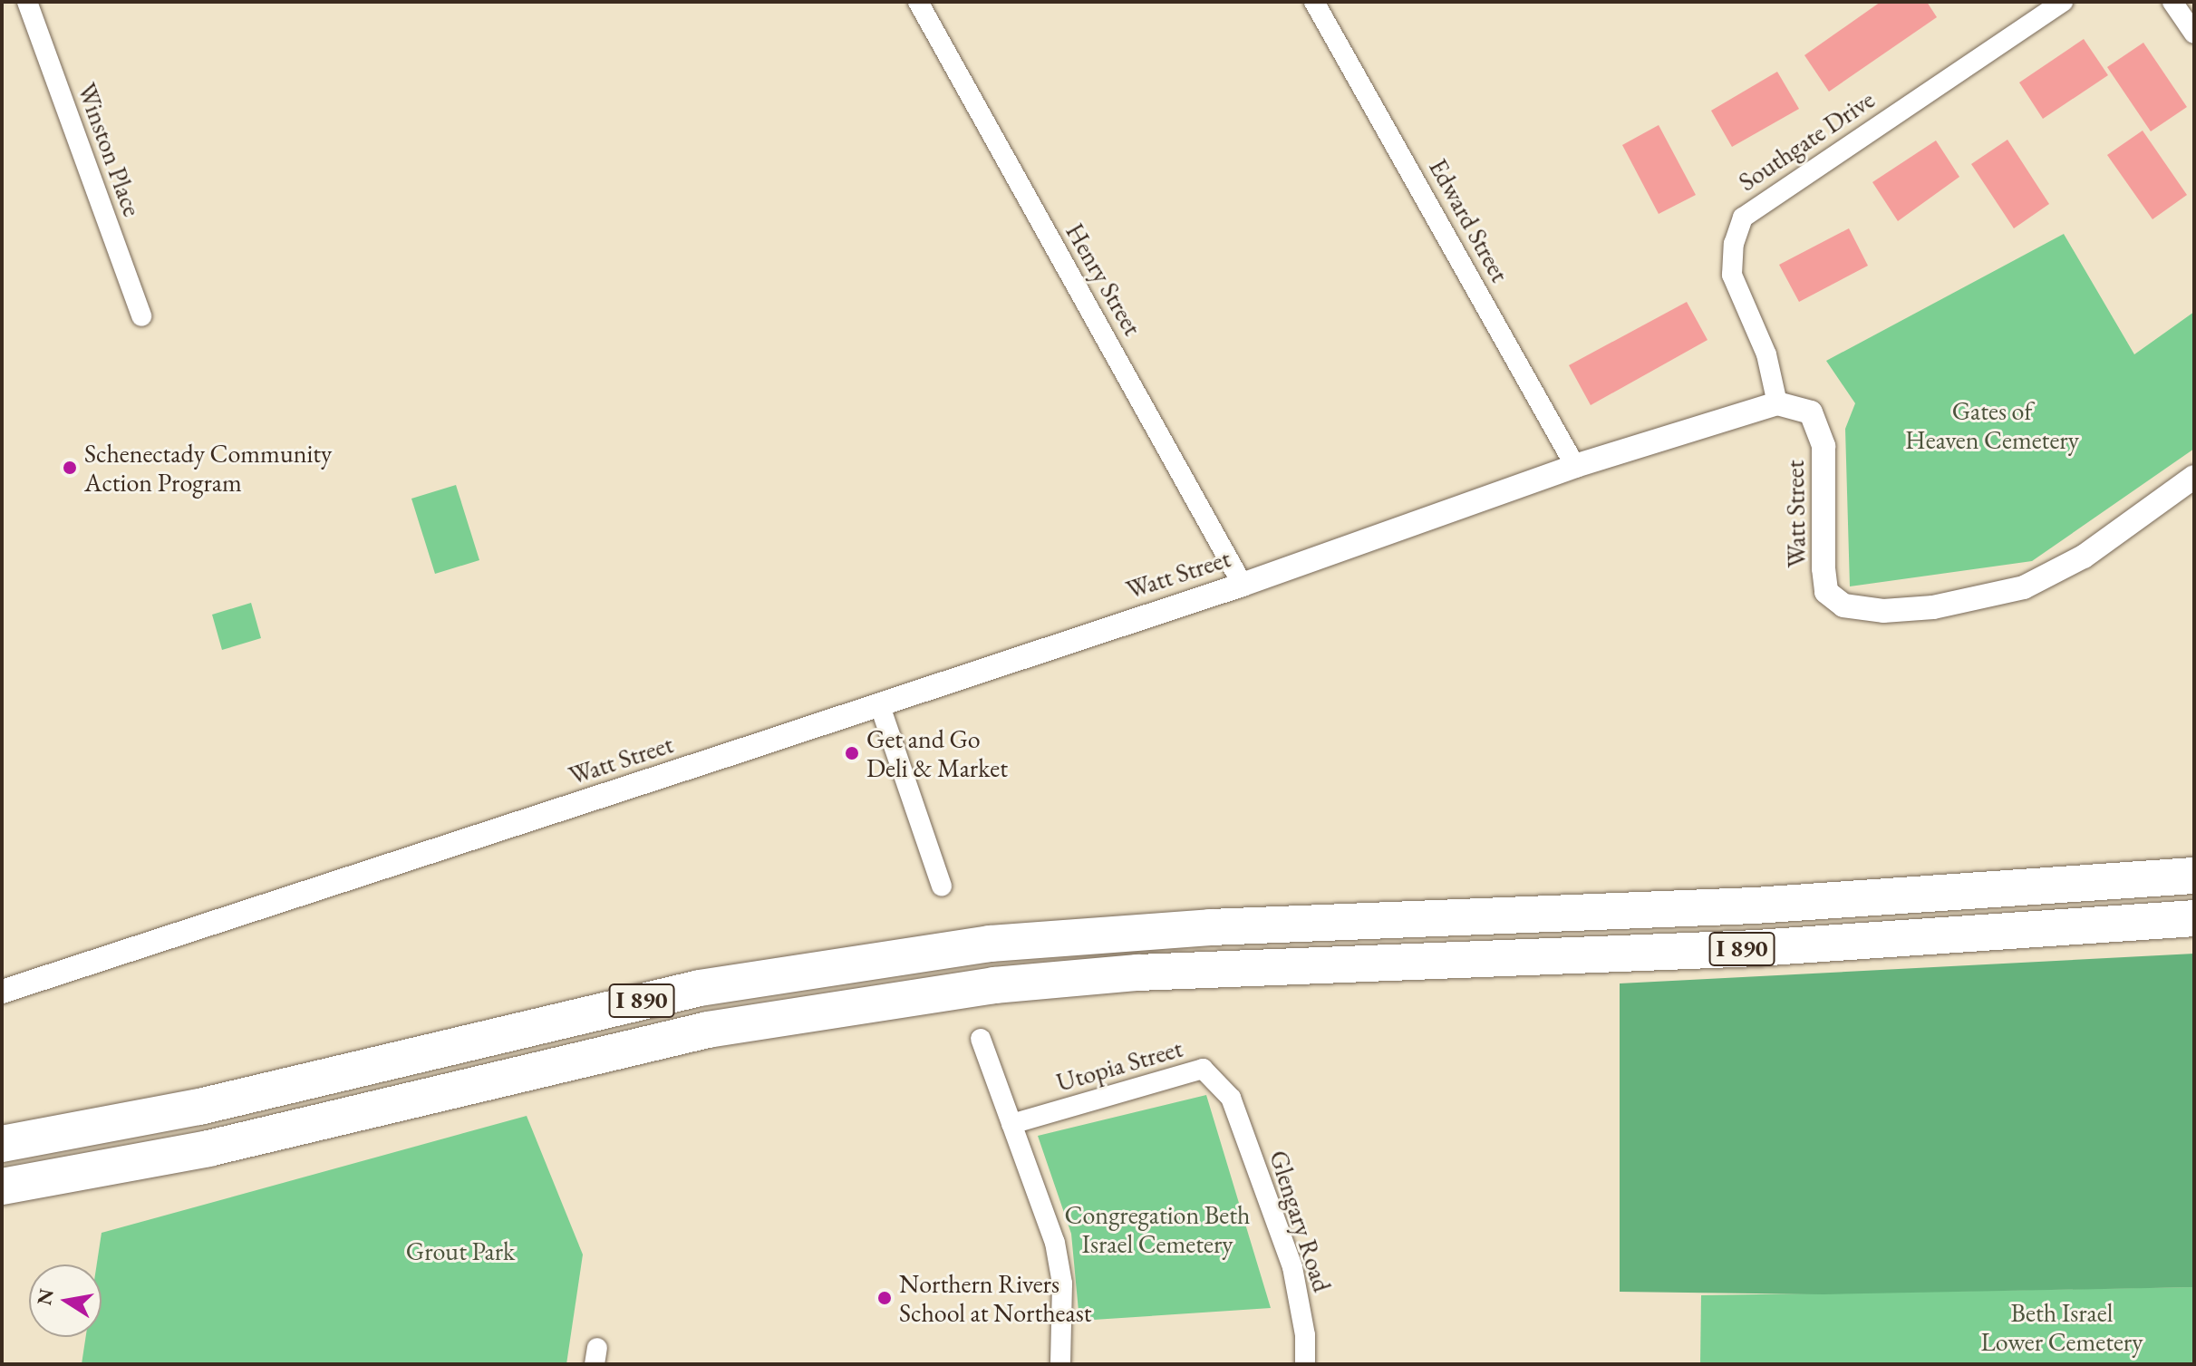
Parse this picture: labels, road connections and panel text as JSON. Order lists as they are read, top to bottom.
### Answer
{
  "streets": {
    "highway": ["I 890"],
    "street": [
      "Southgate Drive",
      "Winston Place",
      "Edward Street",
      "Henry Street",
      "Watt Street",
      "Utopia Street",
      "Glengary Road"
    ]
  },
  "crossings": [
    ["Southgate Drive", "Watt Street"],
    ["Edward Street", "Watt Street"],
    ["Henry Street", "Watt Street"],
    ["Utopia Street", "Glengary Road"]
  ],
  "parks": [
    "Gates of Heaven Cemetery",
    "Congregation Beth Israel Cemetery",
    "Grout Park",
    "Beth Israel Lower Cemetery"
  ],
  "places": ["Schenectady Community Action Program", "Get and Go Deli & Market", "Northern Rivers School at Northeast"],
  "north": "left"
}
